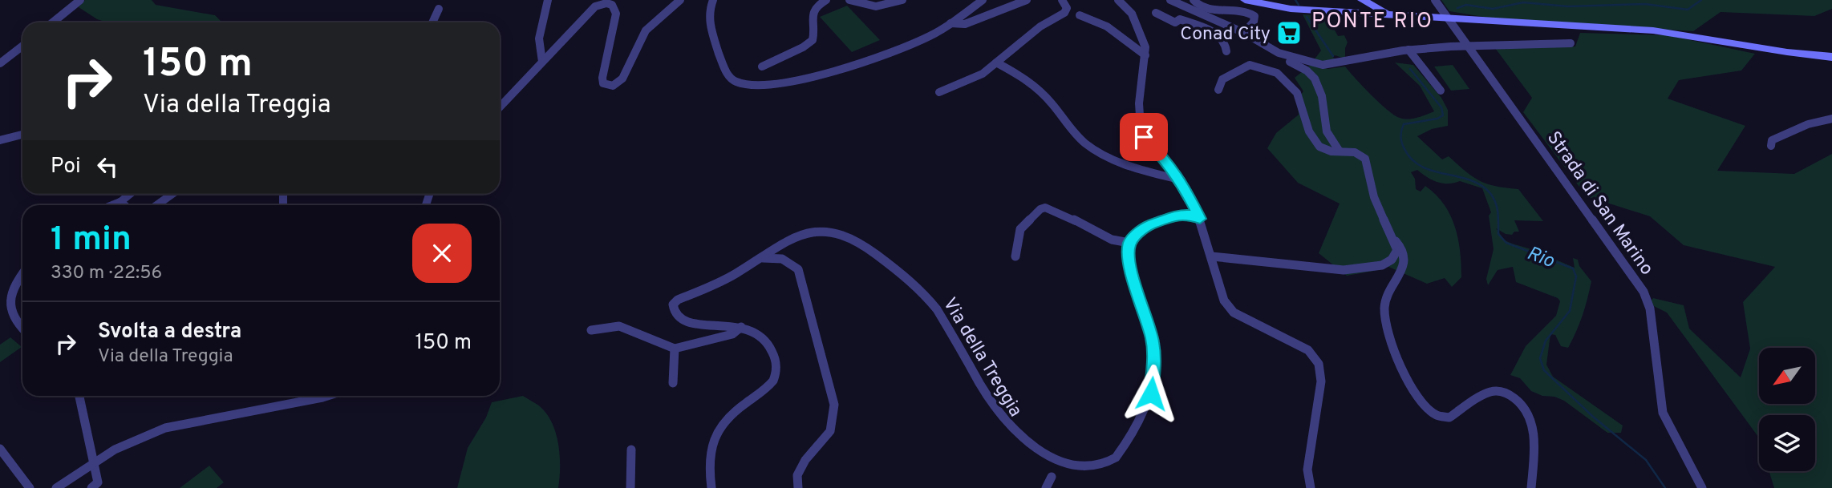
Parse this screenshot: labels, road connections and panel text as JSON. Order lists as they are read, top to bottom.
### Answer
{
  "streets": {
    "street": ["Strada di San Marino", "Via della Treggia"]
  },
  "districts": ["PONTE RIO"],
  "water": ["Rio"],
  "places": {
    "supermarket": ["Conad City"]
  },
  "north": "bottom left",
  "page": {
    "turn": ["150 m", "Via della Treggia"],
    "then": "Poi",
    "heading": ["1 min", "330 m · 22:56"],
    "list": [
      {
        "name": "Svolta a destra",
        "note": "Via della Treggia",
        "value": "150 m"
      }
    ]
  }
}
